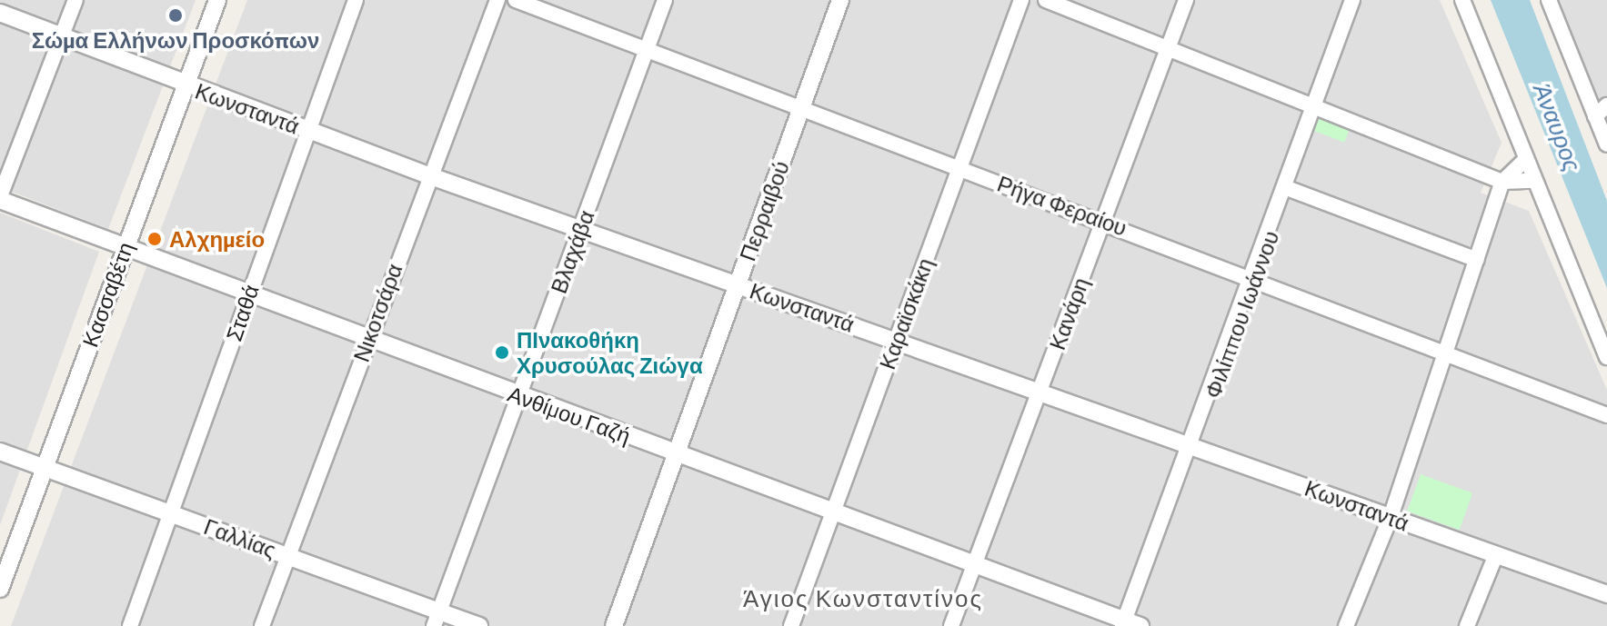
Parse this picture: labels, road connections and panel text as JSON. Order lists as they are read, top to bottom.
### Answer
{
  "streets": {
    "street": [
      "Κωνσταντά",
      "Ρήγα Φεραίου",
      "Περραιβού",
      "Βλαχάβα",
      "Κασσαβέτη",
      "Σταθά",
      "Νικοτσάρα",
      "Καραϊσκάκη",
      "Κανάρη",
      "Φιλίππου Ιωάννου",
      "Ανθίμου Γαζή",
      "Γαλλίας"
    ]
  },
  "crossings": [
    ["Κωνσταντά", "Περραιβού"],
    ["Κωνσταντά", "Βλαχάβα"],
    ["Κωνσταντά", "Κασσαβέτη"],
    ["Κωνσταντά", "Σταθά"],
    ["Κωνσταντά", "Νικοτσάρα"],
    ["Κωνσταντά", "Καραϊσκάκη"],
    ["Κωνσταντά", "Κανάρη"],
    ["Κωνσταντά", "Φιλίππου Ιωάννου"],
    ["Ρήγα Φεραίου", "Περραιβού"],
    ["Ρήγα Φεραίου", "Βλαχάβα"],
    ["Ρήγα Φεραίου", "Καραϊσκάκη"],
    ["Ρήγα Φεραίου", "Κανάρη"],
    ["Ρήγα Φεραίου", "Φιλίππου Ιωάννου"],
    ["Περραιβού", "Ανθίμου Γαζή"],
    ["Βλαχάβα", "Ανθίμου Γαζή"],
    ["Βλαχάβα", "Γαλλίας"],
    ["Κασσαβέτη", "Ανθίμου Γαζή"],
    ["Κασσαβέτη", "Γαλλίας"],
    ["Σταθά", "Ανθίμου Γαζή"],
    ["Σταθά", "Γαλλίας"],
    ["Νικοτσάρα", "Ανθίμου Γαζή"],
    ["Νικοτσάρα", "Γαλλίας"],
    ["Καραϊσκάκη", "Ανθίμου Γαζή"],
    ["Κανάρη", "Ανθίμου Γαζή"],
    ["Φιλίππου Ιωάννου", "Ανθίμου Γαζή"]
  ],
  "districts": ["Άγιος Κωνσταντίνος"],
  "water": ["Άναυρος"],
  "places": ["Σώμα Ελλήνων Προσκόπων", "Αλχημείο", "ΠΙνακοθήκη Χρυσούλας Ζιώγα"]
}
